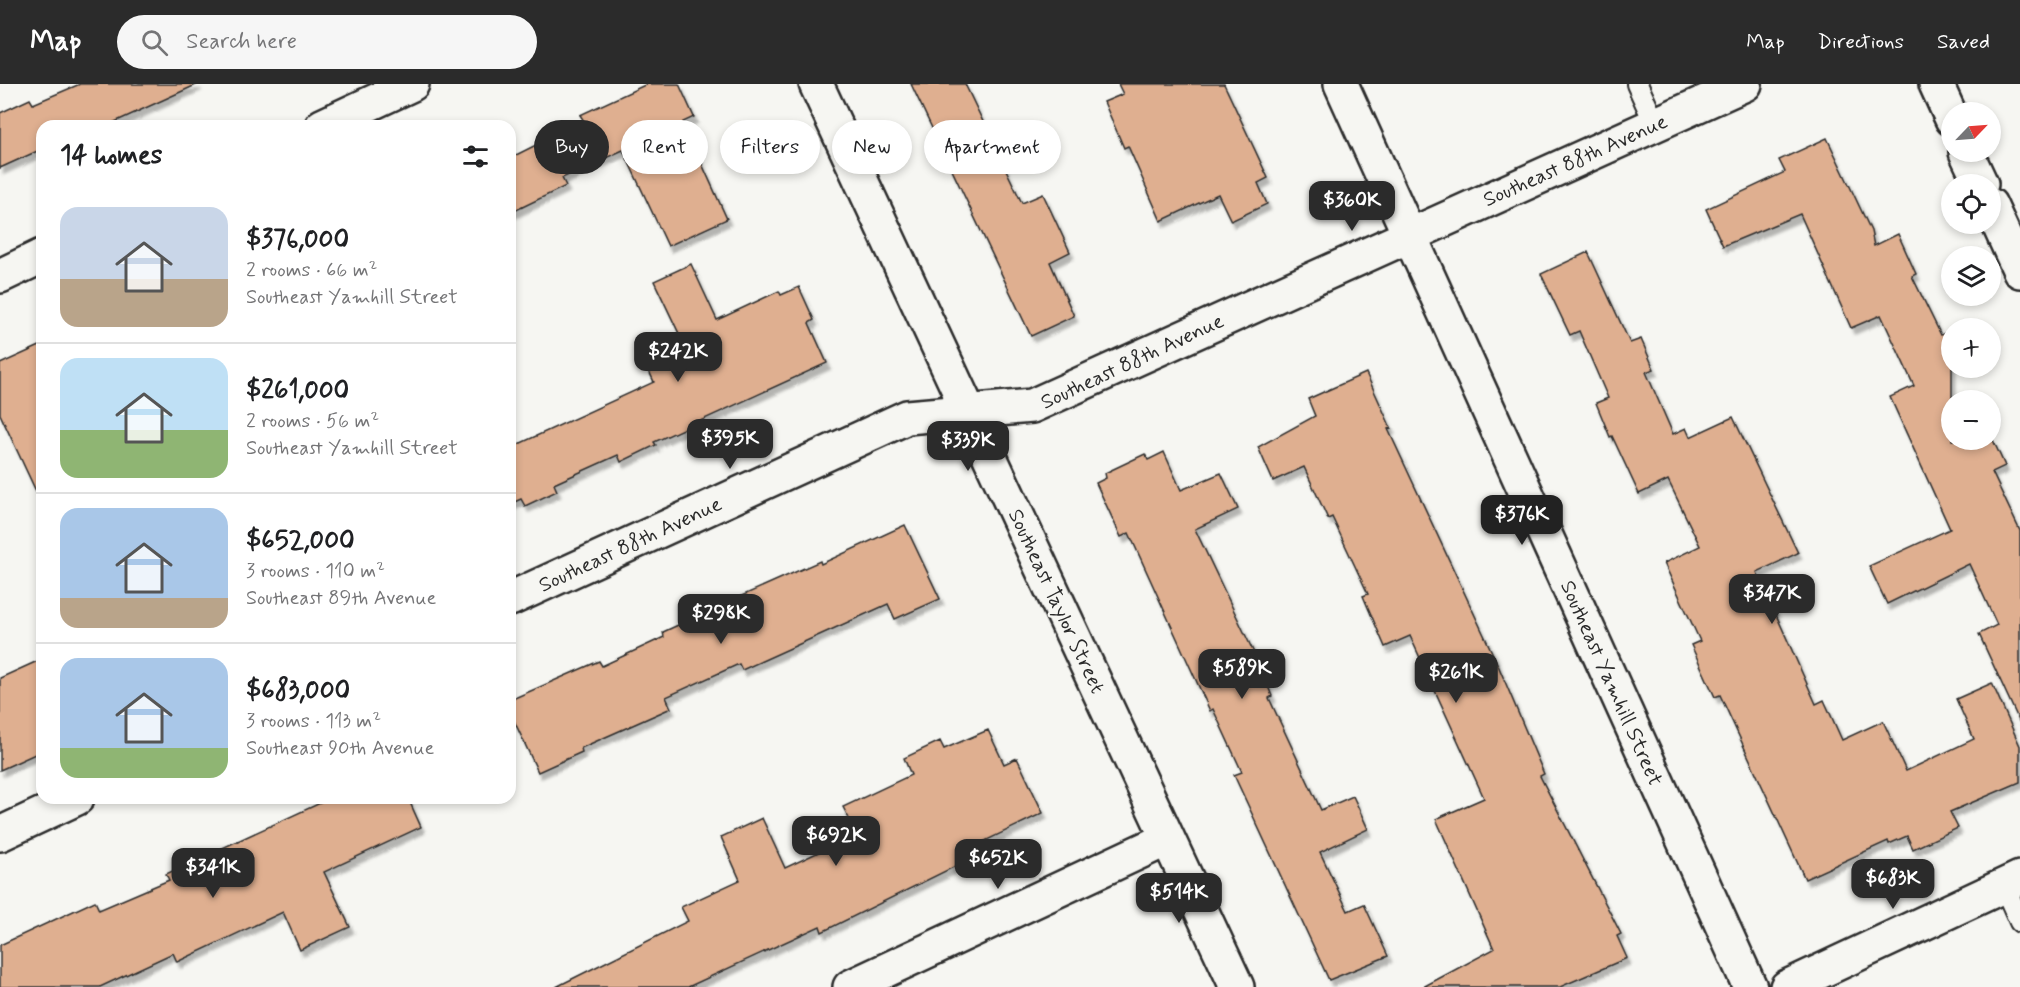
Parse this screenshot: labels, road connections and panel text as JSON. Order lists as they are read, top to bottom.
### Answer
{
  "streets": {
    "street": ["Southeast 88th Avenue", "Southeast Taylor Street", "Southeast Yamhill Street"]
  },
  "crossings": [
    ["Southeast 88th Avenue", "Southeast Taylor Street"],
    ["Southeast 88th Avenue", "Southeast Yamhill Street"]
  ],
  "north": "top right",
  "page": {
    "header": "Map",
    "search": "Search here",
    "nav": ["Map", "Directions", "Saved"],
    "map_buttons": ["+", "−"],
    "chip": [
      "Buy",
      "Rent",
      "Filters",
      "New",
      "Apartment"
    ],
    "heading": "14 homes",
    "price": [
      "$360K",
      "$242K",
      "$395K",
      "$339K",
      "$376K",
      "$347K",
      "$298K",
      "$589K",
      "$261K",
      "$692K",
      "$652K",
      "$341K",
      "$683K",
      "$514K"
    ],
    "list": [
      {
        "name": "$376,000",
        "note": "2 rooms · 66 m² · Southeast Yamhill Street"
      },
      {
        "name": "$261,000",
        "note": "2 rooms · 56 m² · Southeast Yamhill Street"
      },
      {
        "name": "$652,000",
        "note": "3 rooms · 110 m² · Southeast 89th Avenue"
      },
      {
        "name": "$683,000",
        "note": "3 rooms · 113 m² · Southeast 90th Avenue"
      }
    ]
  }
}
